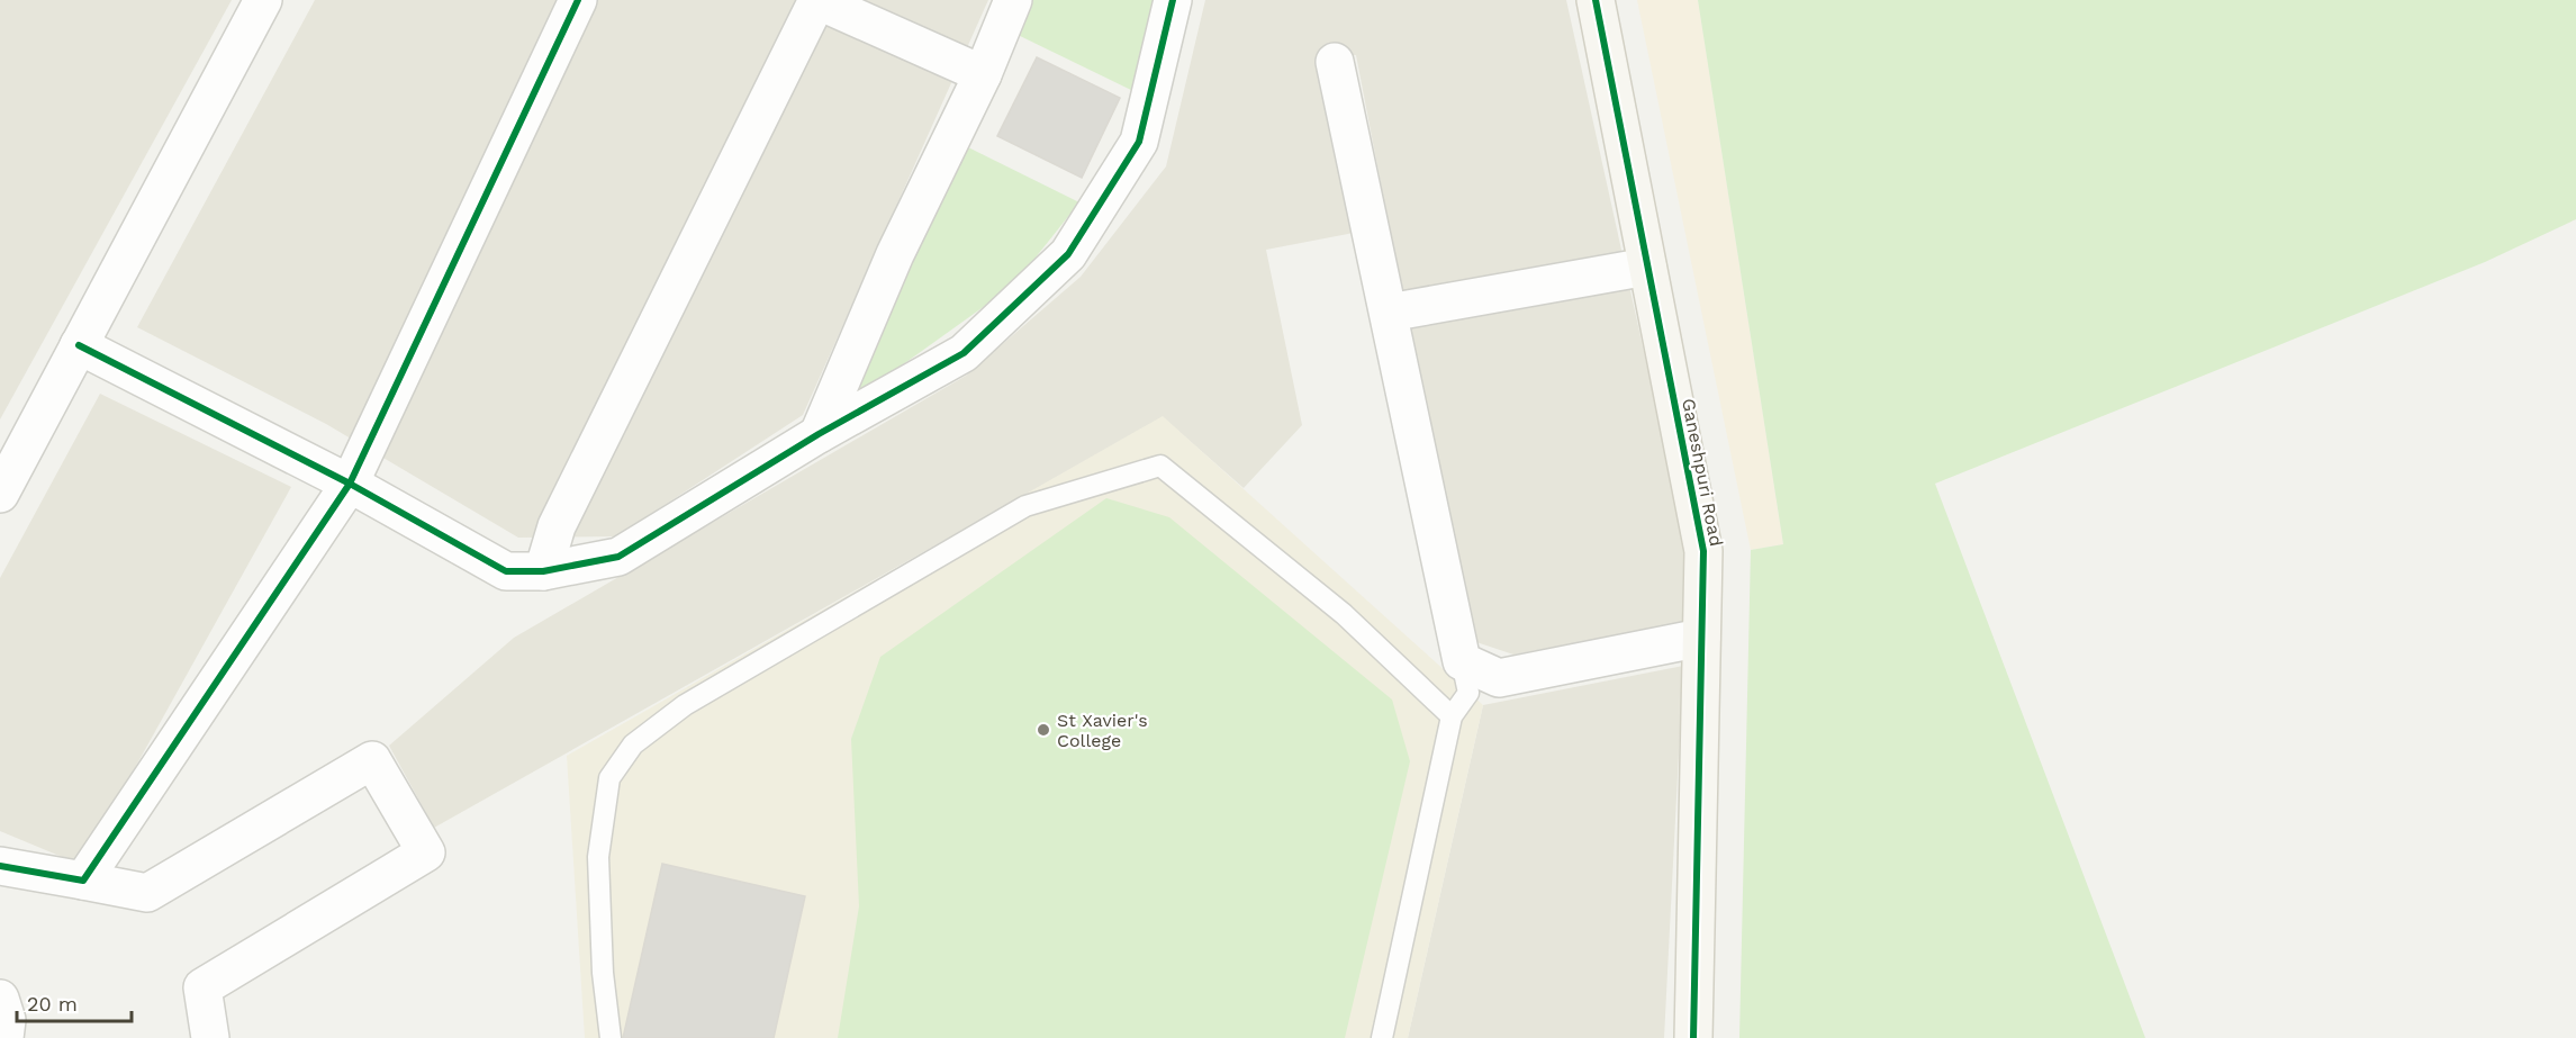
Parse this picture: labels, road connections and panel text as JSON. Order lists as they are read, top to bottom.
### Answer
{
  "streets": {
    "street": ["Ganeshpuri Road"]
  },
  "places": ["St Xavier's College"],
  "scale_bar": "20 m"
}
